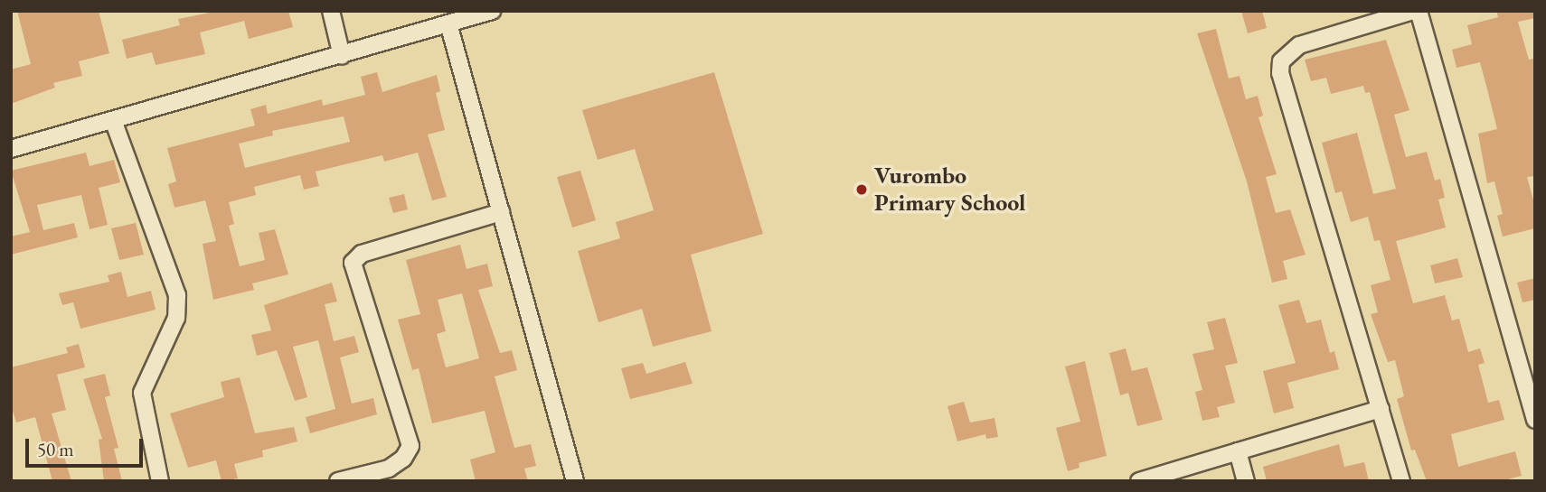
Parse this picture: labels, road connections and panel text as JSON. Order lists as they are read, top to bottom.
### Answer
{
  "places": ["Vurombo Primary School"],
  "scale_bar": "50 m"
}
